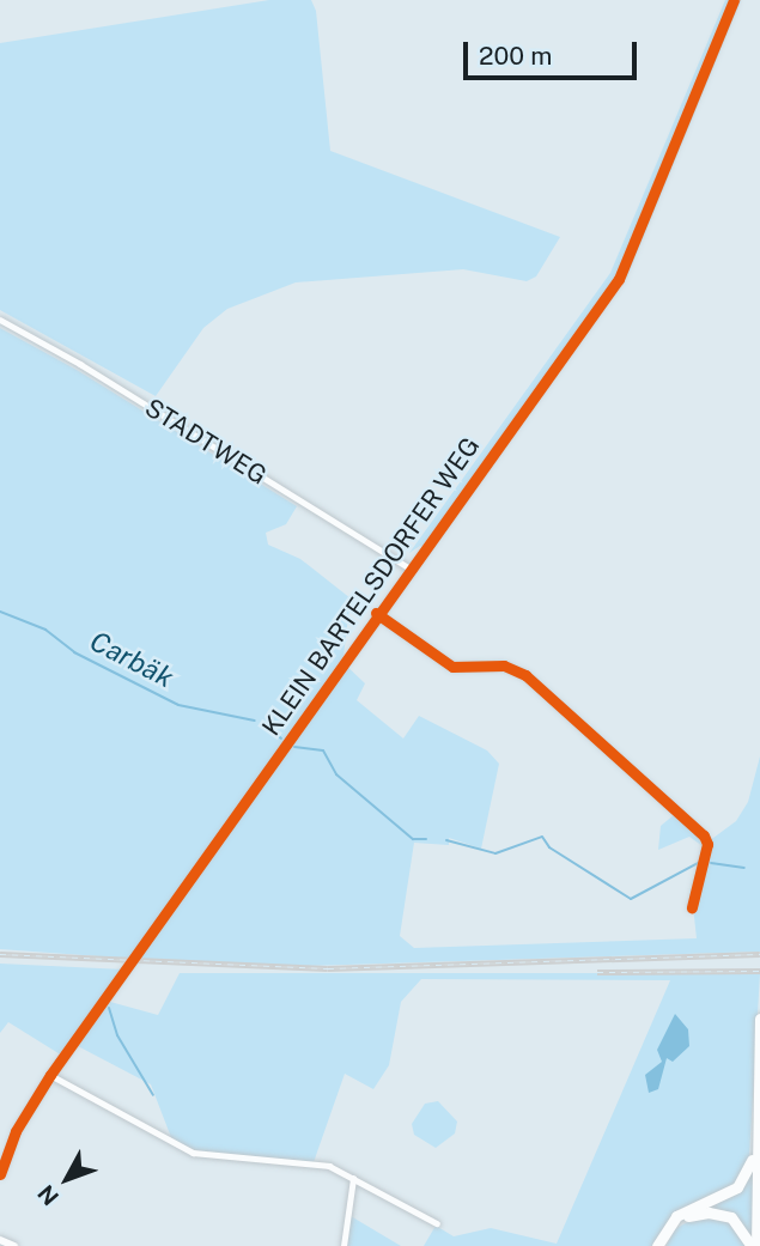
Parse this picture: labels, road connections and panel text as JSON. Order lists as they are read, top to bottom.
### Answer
{
  "streets": {
    "street": ["STADTWEG", "KLEIN BARTELSDORFER WEG"]
  },
  "crossings": [
    ["STADTWEG", "KLEIN BARTELSDORFER WEG"]
  ],
  "water": ["Carbäk"],
  "scale_bar": "200 m",
  "north": "bottom left"
}
